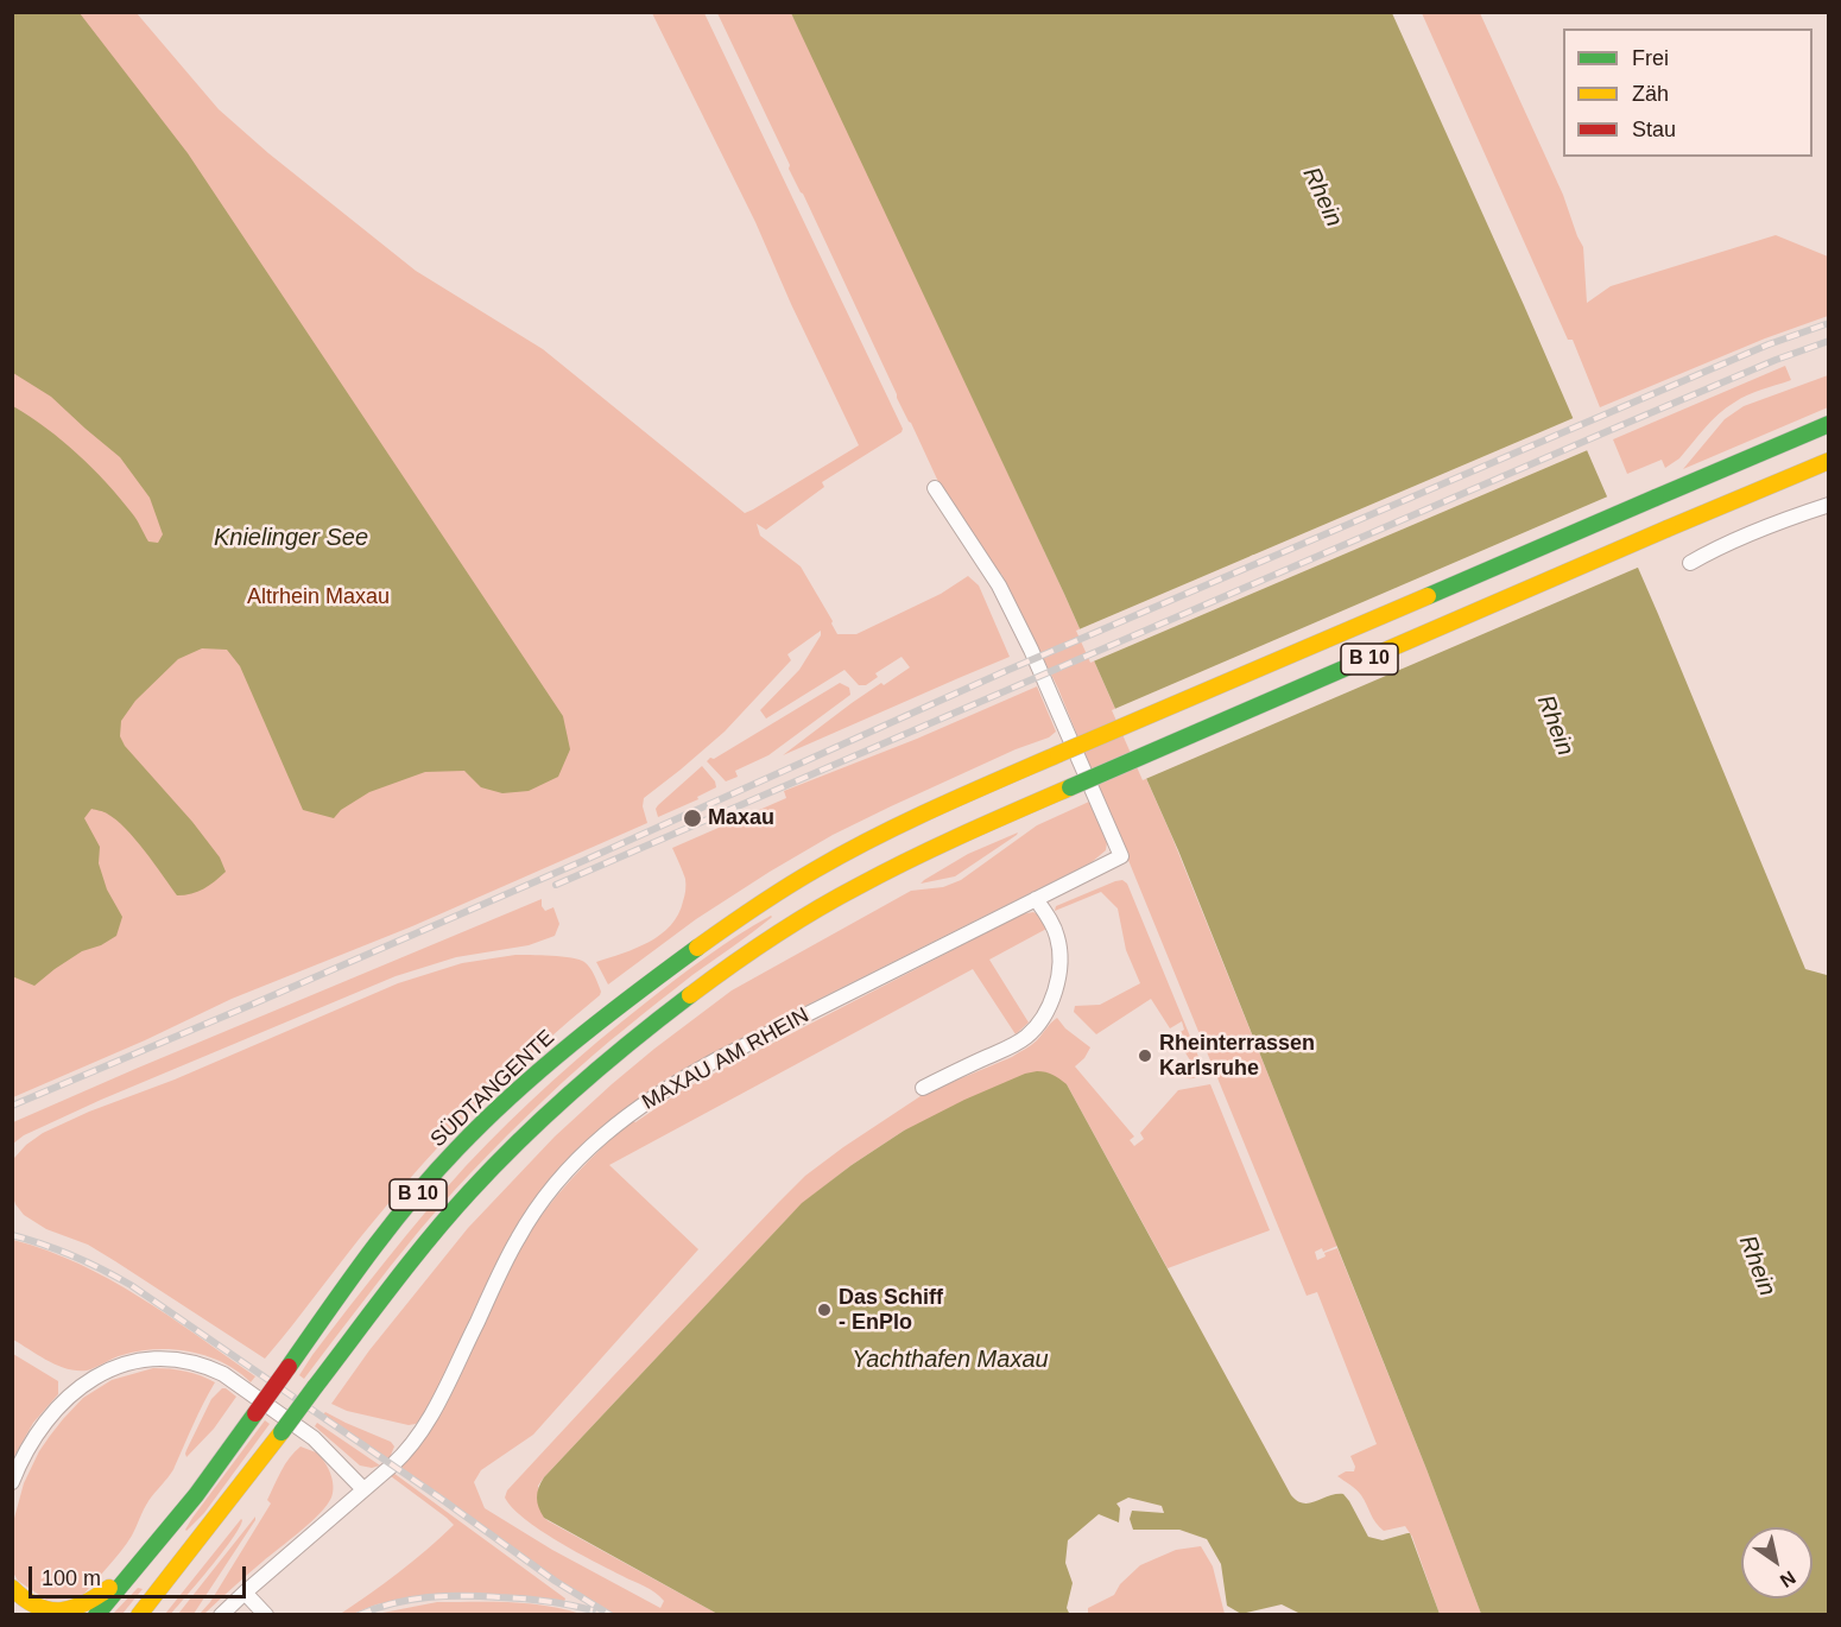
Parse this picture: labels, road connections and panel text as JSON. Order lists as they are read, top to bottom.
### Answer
{
  "streets": {
    "highway": ["B 10", "SÜDTANGENTE"],
    "street": ["MAXAU AM RHEIN"]
  },
  "water": ["Rhein", "Knielinger See", "Yachthafen Maxau"],
  "parks": ["Altrhein Maxau"],
  "places": ["Maxau", "Rheinterrassen Karlsruhe", "Das Schiff - EnPlo"],
  "legend": ["Frei", "Zäh", "Stau"],
  "scale_bar": "100 m",
  "north": "bottom right"
}
